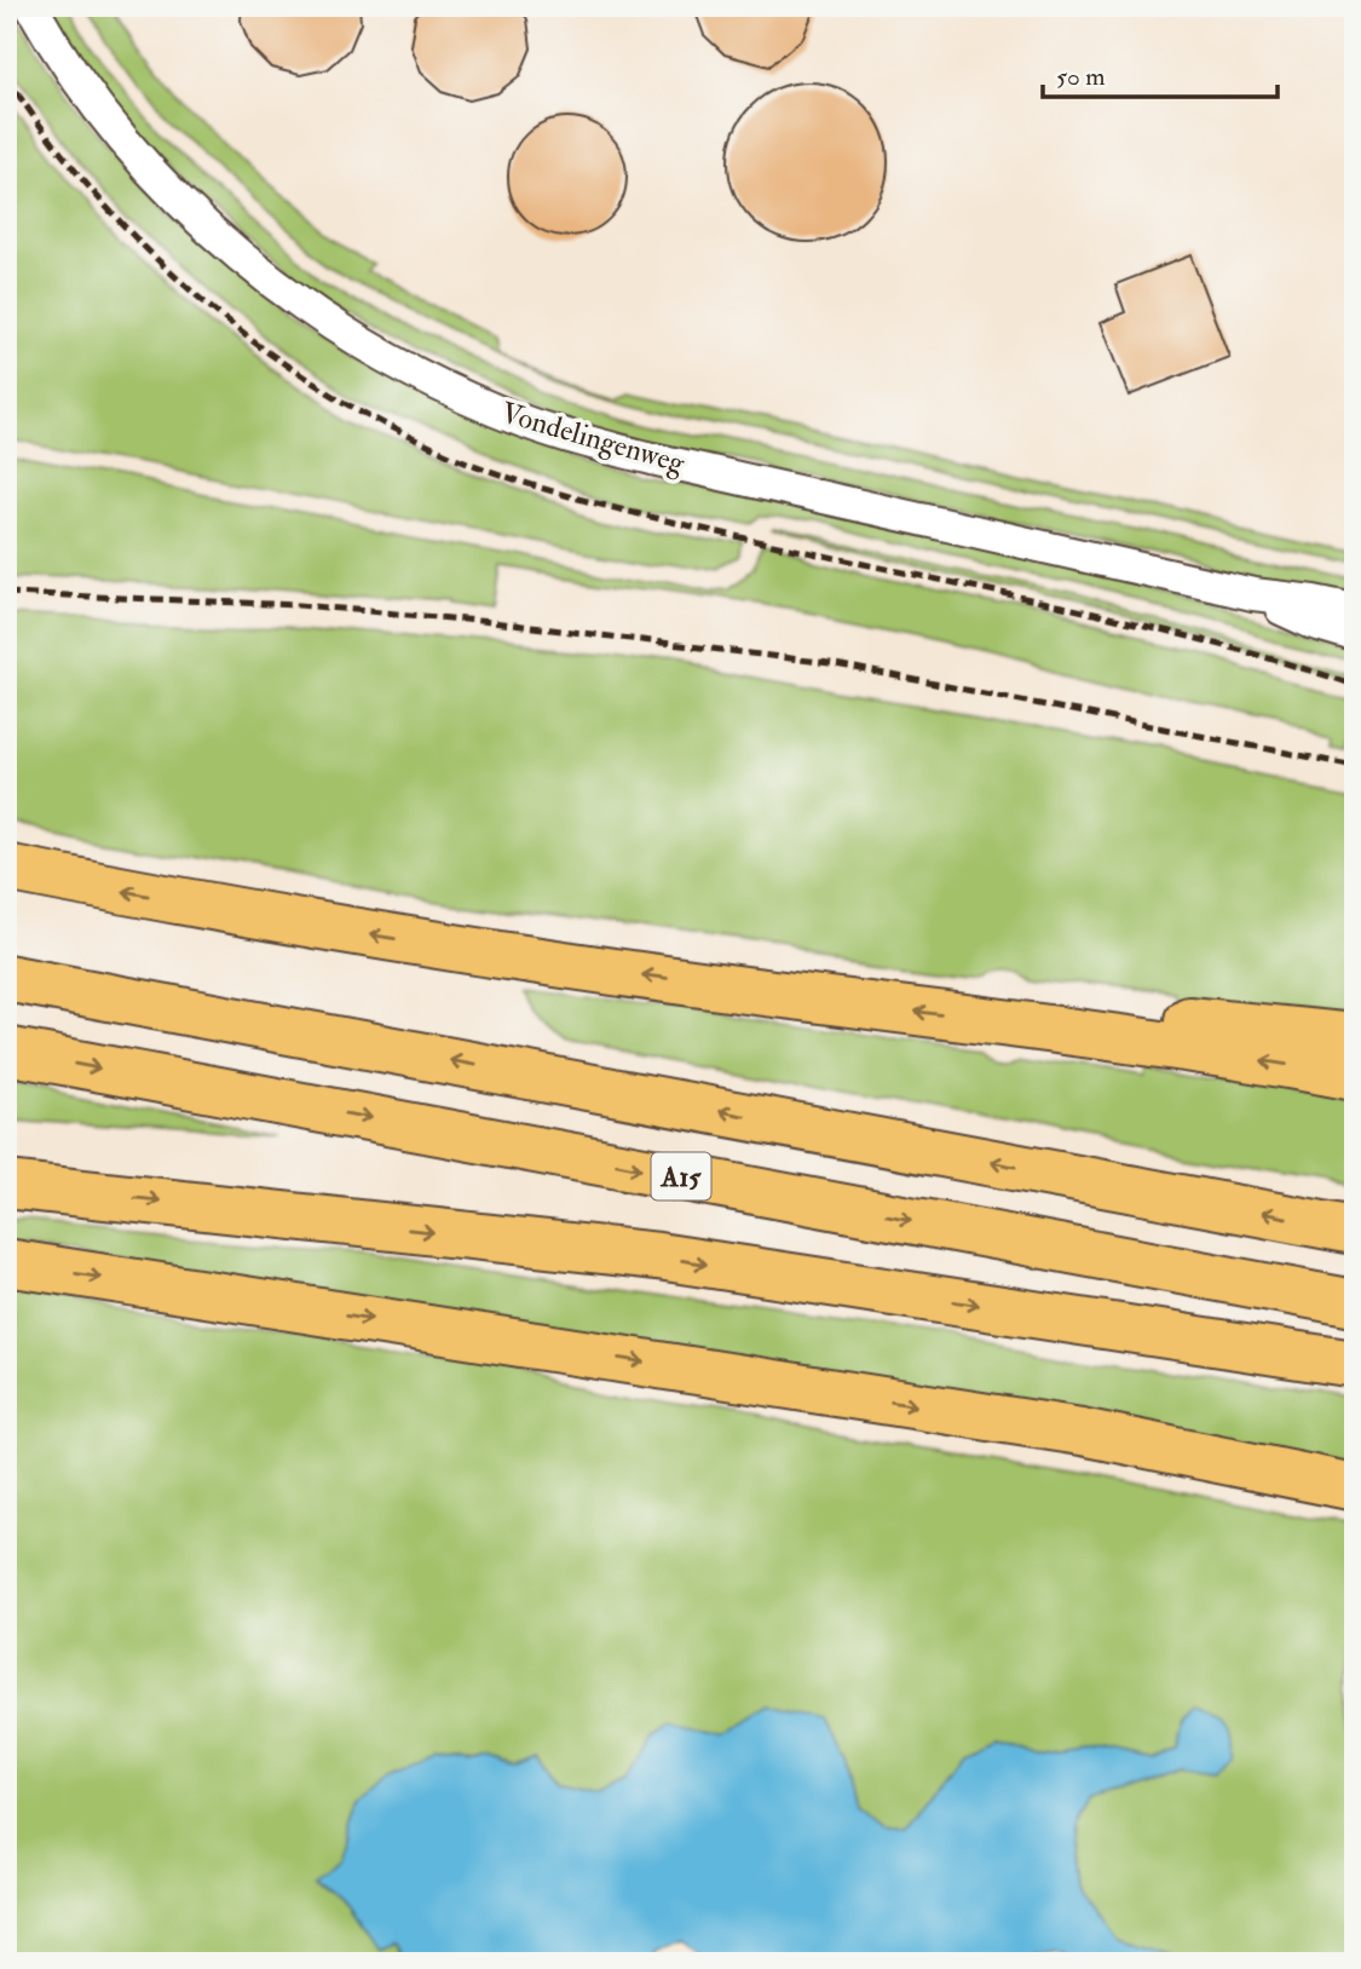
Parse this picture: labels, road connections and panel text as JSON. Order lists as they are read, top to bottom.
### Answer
{
  "streets": {
    "highway": ["A15"],
    "street": ["Vondelingenweg"]
  },
  "scale_bar": "50 m"
}
